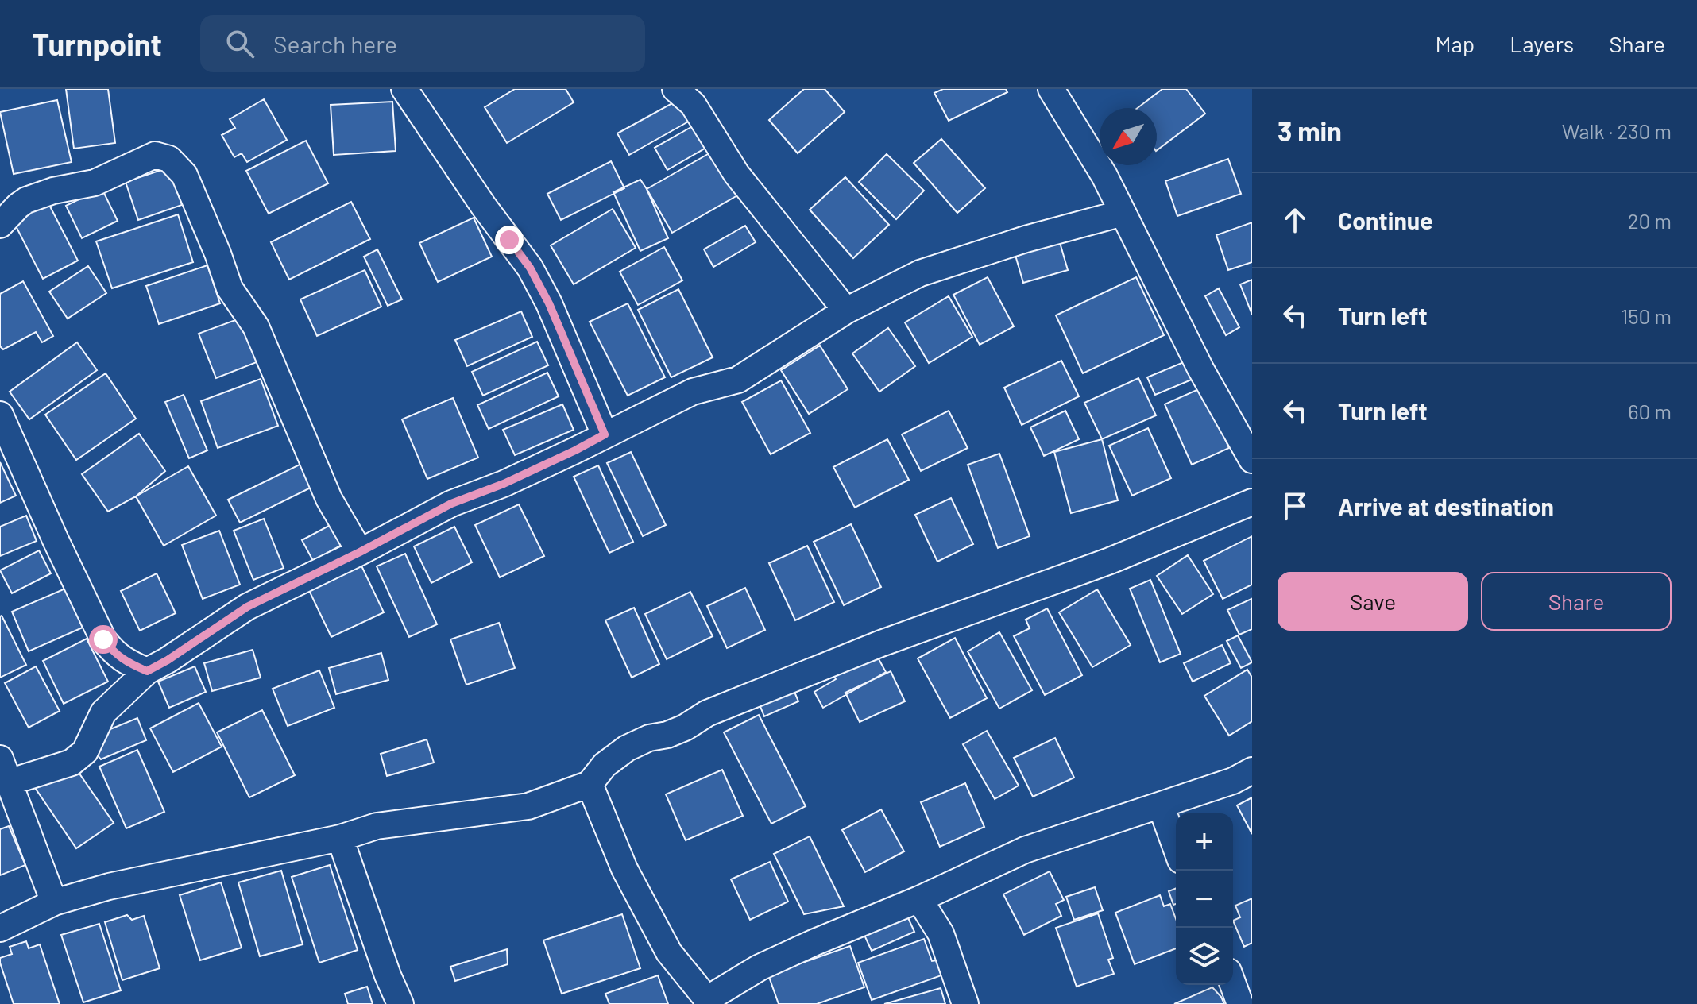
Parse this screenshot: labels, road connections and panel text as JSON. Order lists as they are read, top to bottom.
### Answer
{
  "north": "bottom left",
  "page": {
    "header": "Turnpoint",
    "search": "Search here",
    "nav": ["Map", "Layers", "Share"],
    "heading": ["3 min", "Walk · 230 m"],
    "list": [
      ["Continue", "20 m"],
      ["Turn left", "150 m"],
      ["Turn left", "60 m"],
      "Arrive at destination"
    ],
    "buttons": ["Save", "Share"],
    "map_buttons": ["+", "−"]
  }
}
